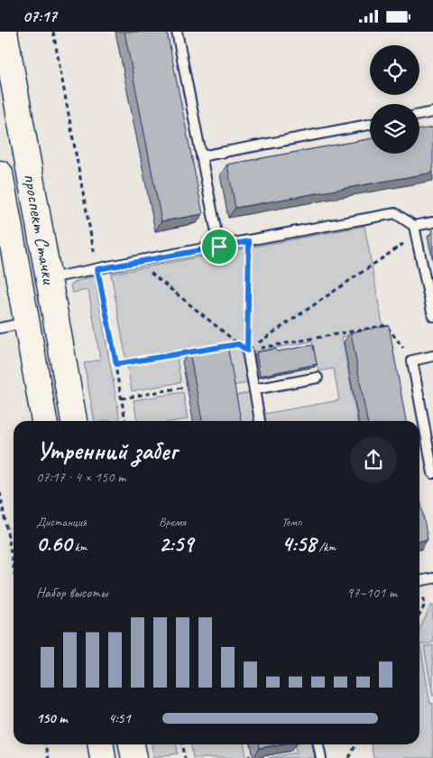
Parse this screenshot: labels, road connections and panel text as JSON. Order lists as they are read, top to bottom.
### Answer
{
  "streets": {
    "main road": ["проспект Стачки"]
  },
  "page": {
    "status": "07:17",
    "heading": ["Утренний забег", "07:17 · 4 × 150 m"],
    "stats": [
      ["Дистанция", "0.60 km"],
      ["Время", "2:59"],
      ["Темп", "4:58 /km"]
    ],
    "chart": ["Набор высоты", "97–101 m"],
    "list": [
      {
        "name": "150 m",
        "note": "4:51"
      }
    ]
  }
}
